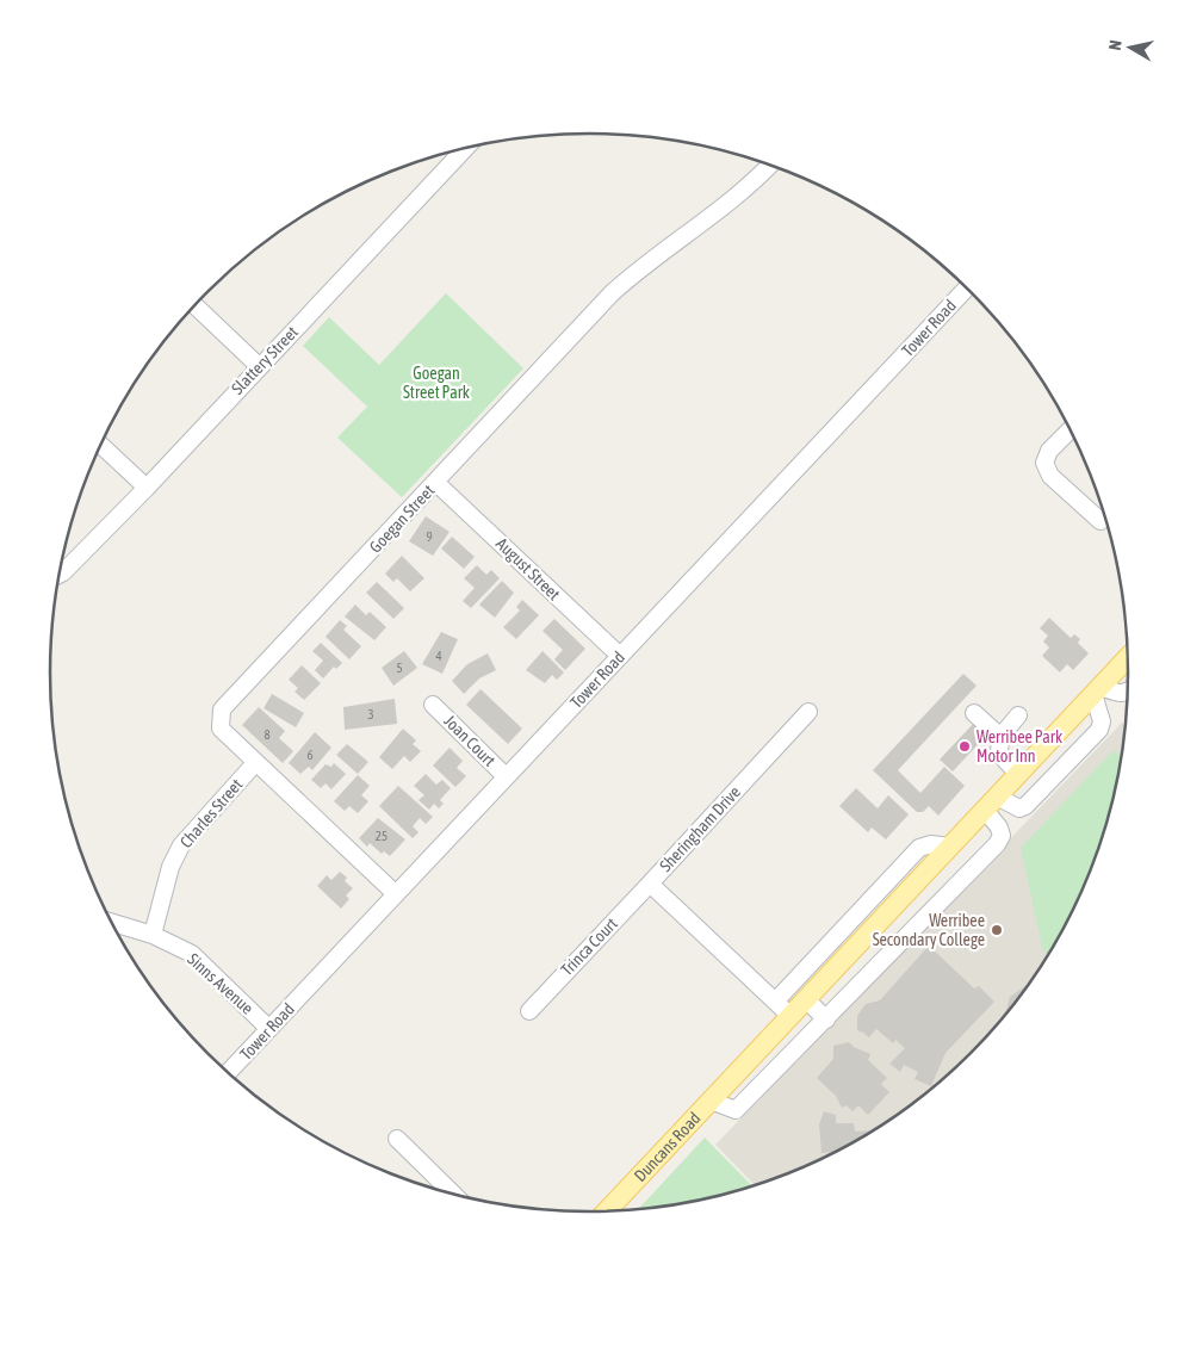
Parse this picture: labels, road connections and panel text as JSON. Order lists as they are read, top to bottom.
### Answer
{
  "streets": {
    "main road": ["Duncans Road"],
    "street": [
      "Tower Road",
      "Slattery Street",
      "Goegan Street",
      "August Street",
      "Joan Court",
      "Charles Street",
      "Sheringham Drive",
      "Trinca Court",
      "Sinns Avenue"
    ]
  },
  "crossings": [
    ["Tower Road", "Goegan Street"],
    ["Tower Road", "August Street"],
    ["Tower Road", "Joan Court"],
    ["Tower Road", "Sinns Avenue"],
    ["Goegan Street", "August Street"],
    ["Goegan Street", "Charles Street"],
    ["Charles Street", "Sinns Avenue"],
    ["Sheringham Drive", "Trinca Court"],
    ["Sheringham Drive", "Duncans Road"]
  ],
  "parks": ["Goegan Street Park"],
  "places": ["Werribee Park Motor Inn", "Werribee Secondary College"],
  "house_numbers": [
    "9",
    "4",
    "5",
    "3",
    "8",
    "6",
    "25"
  ],
  "north": "left"
}
